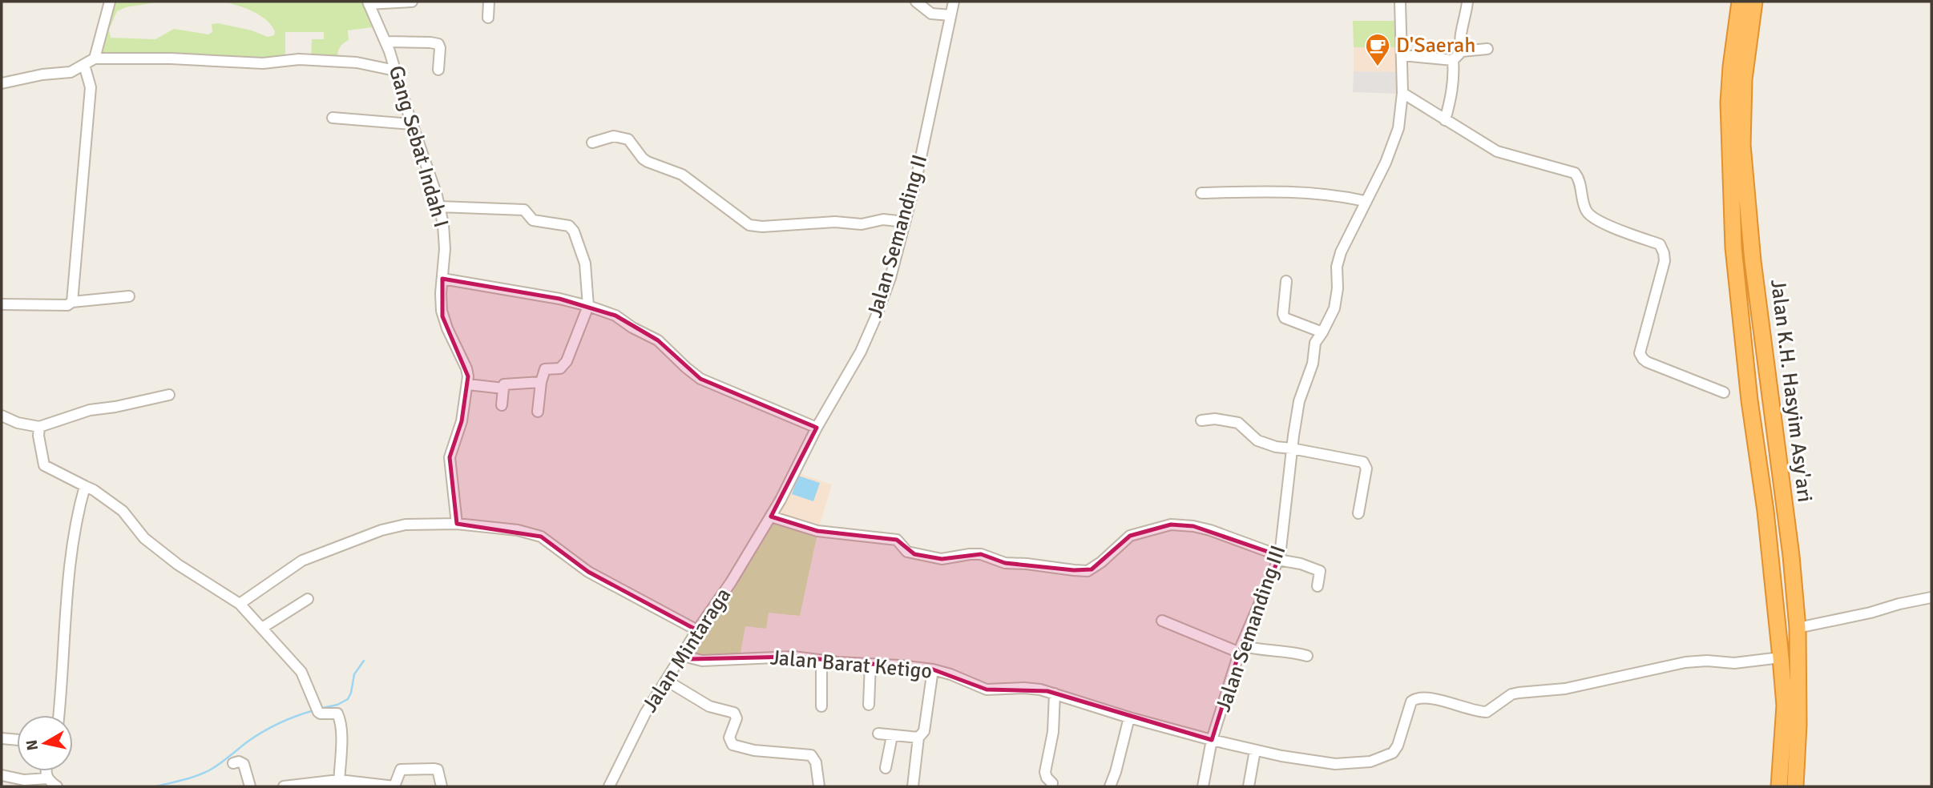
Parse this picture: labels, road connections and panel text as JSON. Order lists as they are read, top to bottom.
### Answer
{
  "streets": {
    "highway": ["Jalan K.H. Hasyim Asy'ari"],
    "street": [
      "Gang Sebat Indah I",
      "Jalan Semanding II",
      "Jalan Semanding III",
      "Jalan Mintaraga",
      "Jalan Barat Ketigo"
    ]
  },
  "crossings": [
    ["Jalan Semanding II", "Jalan Mintaraga"],
    ["Jalan K.H. Hasyim Asy'ari", "Jalan Barat Ketigo"],
    ["Jalan Semanding III", "Jalan Barat Ketigo"],
    ["Jalan Mintaraga", "Jalan Barat Ketigo"]
  ],
  "places": {
    "cafe": ["D'Saerah"]
  },
  "north": "left"
}
